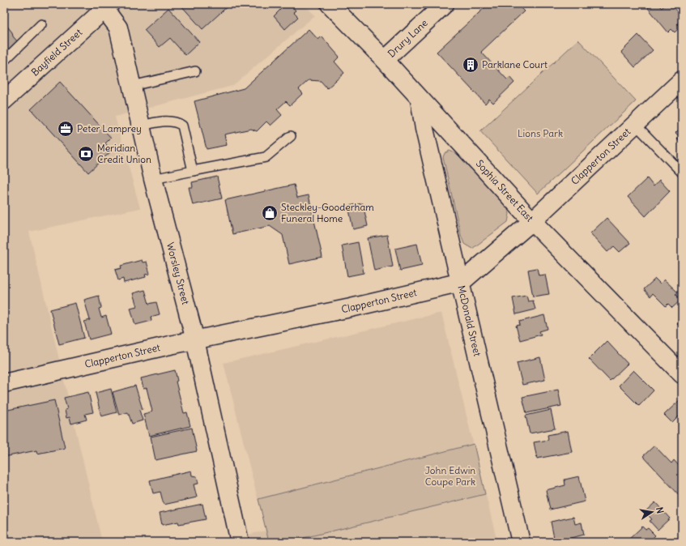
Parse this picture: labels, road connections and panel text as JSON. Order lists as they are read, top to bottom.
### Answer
{
  "streets": {
    "street": [
      "Drury Lane",
      "Bayfield Street",
      "Clapperton Street",
      "Sophia Street East",
      "Worsley Street",
      "McDonald Street"
    ]
  },
  "crossings": [
    ["Drury Lane", "Sophia Street East"],
    ["Bayfield Street", "Worsley Street"],
    ["Clapperton Street", "Sophia Street East"],
    ["Clapperton Street", "Worsley Street"],
    ["Clapperton Street", "McDonald Street"],
    ["Sophia Street East", "McDonald Street"]
  ],
  "parks": ["Lions Park", "John Edwin Coupe Park"],
  "places": {
    "building": ["Parklane Court"],
    "office": ["Peter Lamprey"],
    "bank": ["Meridian Credit Union"],
    "shop": ["Steckley-Gooderham Funeral Home"]
  },
  "north": "right"
}
